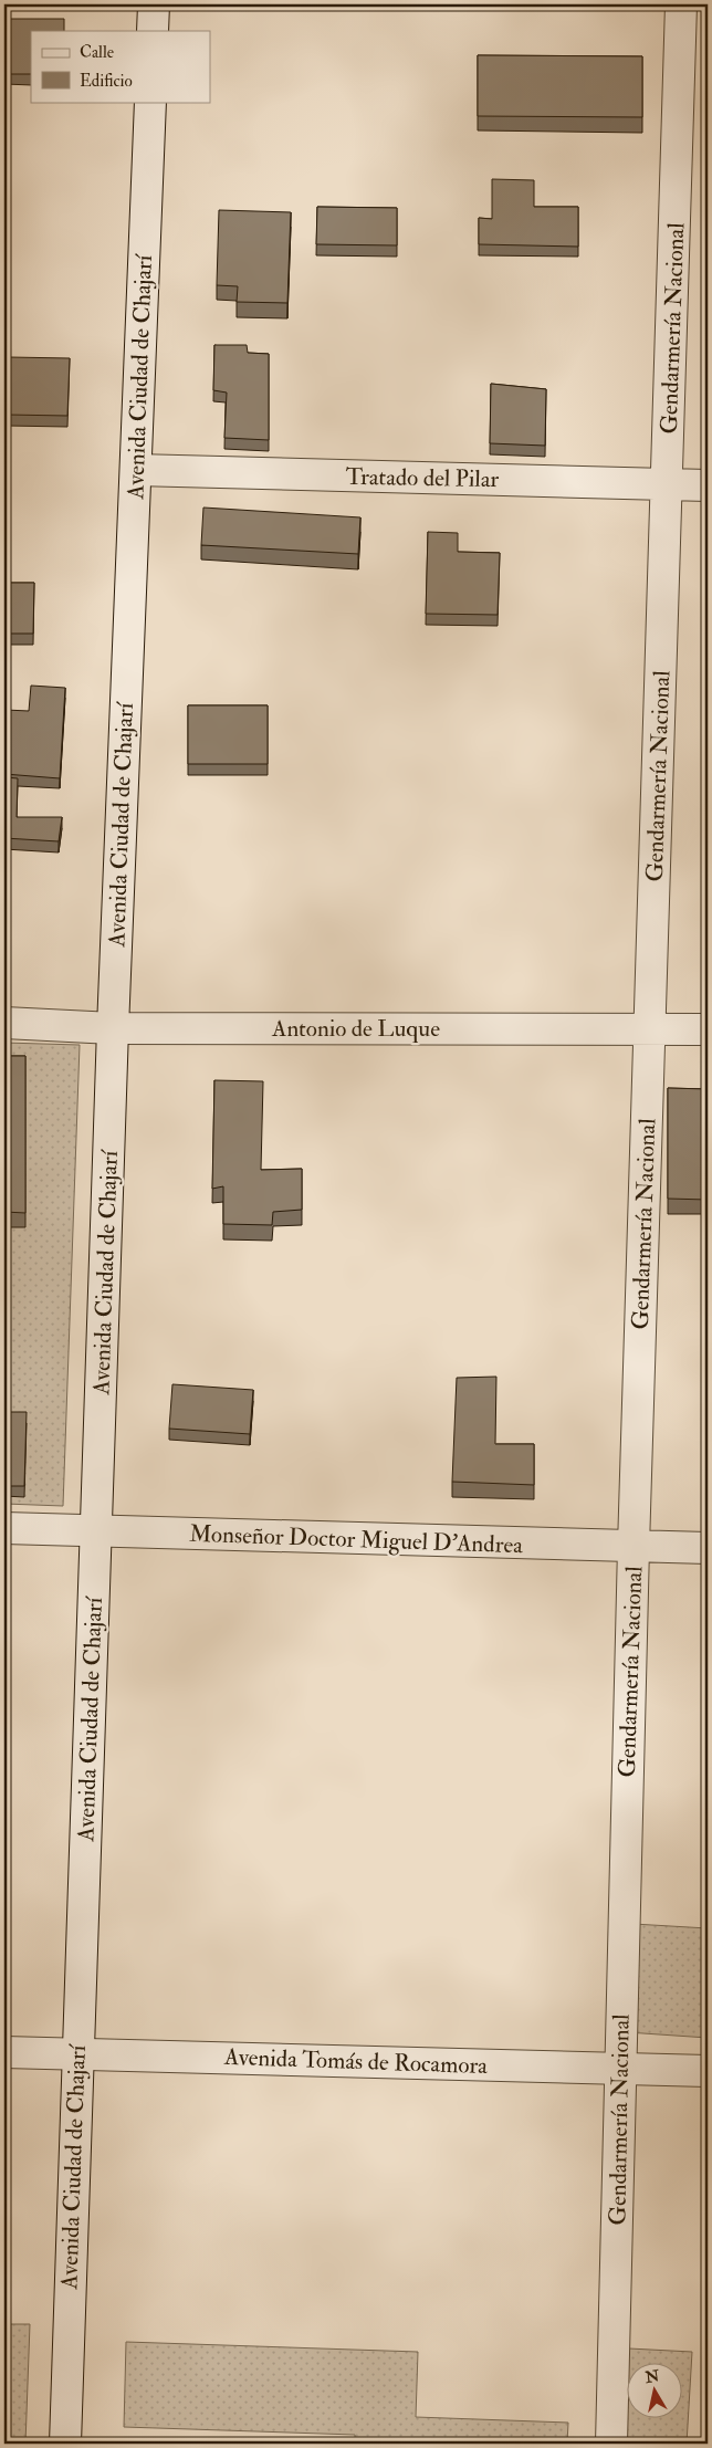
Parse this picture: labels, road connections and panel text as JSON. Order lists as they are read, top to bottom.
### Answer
{
  "streets": {
    "street": [
      "Gendarmería Nacional",
      "Avenida Ciudad de Chajarí",
      "Tratado del Pilar",
      "Antonio de Luque",
      "Monseñor Doctor Miguel D'Andrea",
      "Avenida Tomás de Rocamora"
    ]
  },
  "crossings": [
    ["Gendarmería Nacional", "Tratado del Pilar"],
    ["Gendarmería Nacional", "Antonio de Luque"],
    ["Gendarmería Nacional", "Monseñor Doctor Miguel D'Andrea"],
    ["Gendarmería Nacional", "Avenida Tomás de Rocamora"],
    ["Avenida Ciudad de Chajarí", "Tratado del Pilar"],
    ["Avenida Ciudad de Chajarí", "Antonio de Luque"],
    ["Avenida Ciudad de Chajarí", "Monseñor Doctor Miguel D'Andrea"],
    ["Avenida Ciudad de Chajarí", "Avenida Tomás de Rocamora"]
  ],
  "legend": ["Calle", "Edificio"],
  "north": "top"
}
